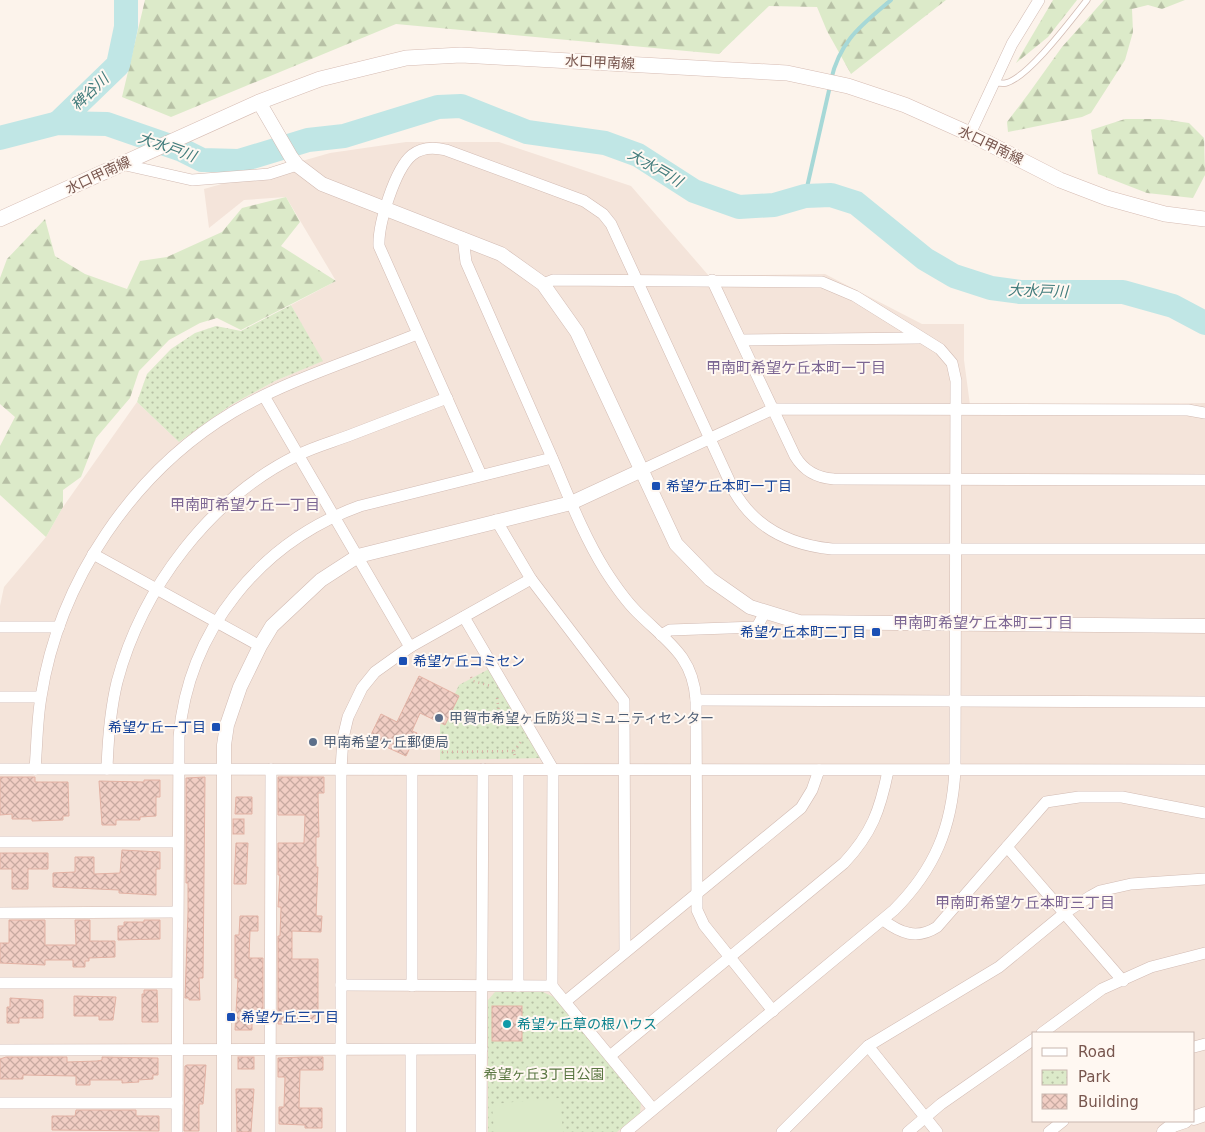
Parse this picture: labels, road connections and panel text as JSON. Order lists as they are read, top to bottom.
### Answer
{
  "streets": {
    "main road": ["水口甲南線"]
  },
  "districts": [
    "甲南町希望ケ丘本町一丁目",
    "甲南町希望ケ丘一丁目",
    "甲南町希望ケ丘本町二丁目",
    "甲南町希望ケ丘本町三丁目"
  ],
  "water": ["稗谷川", "大水戸川"],
  "parks": ["希望ヶ丘3丁目公園"],
  "places": {
    "transit": [
      "希望ケ丘本町一丁目",
      "希望ケ丘本町二丁目",
      "希望ケ丘コミセン",
      "希望ケ丘一丁目",
      "希望ケ丘三丁目"
    ],
    "other": ["甲賀市希望ヶ丘防災コミュニティセンター", "甲南希望ヶ丘郵便局", "希望ヶ丘草の根ハウス"]
  },
  "legend": ["Road", "Park", "Building"]
}
